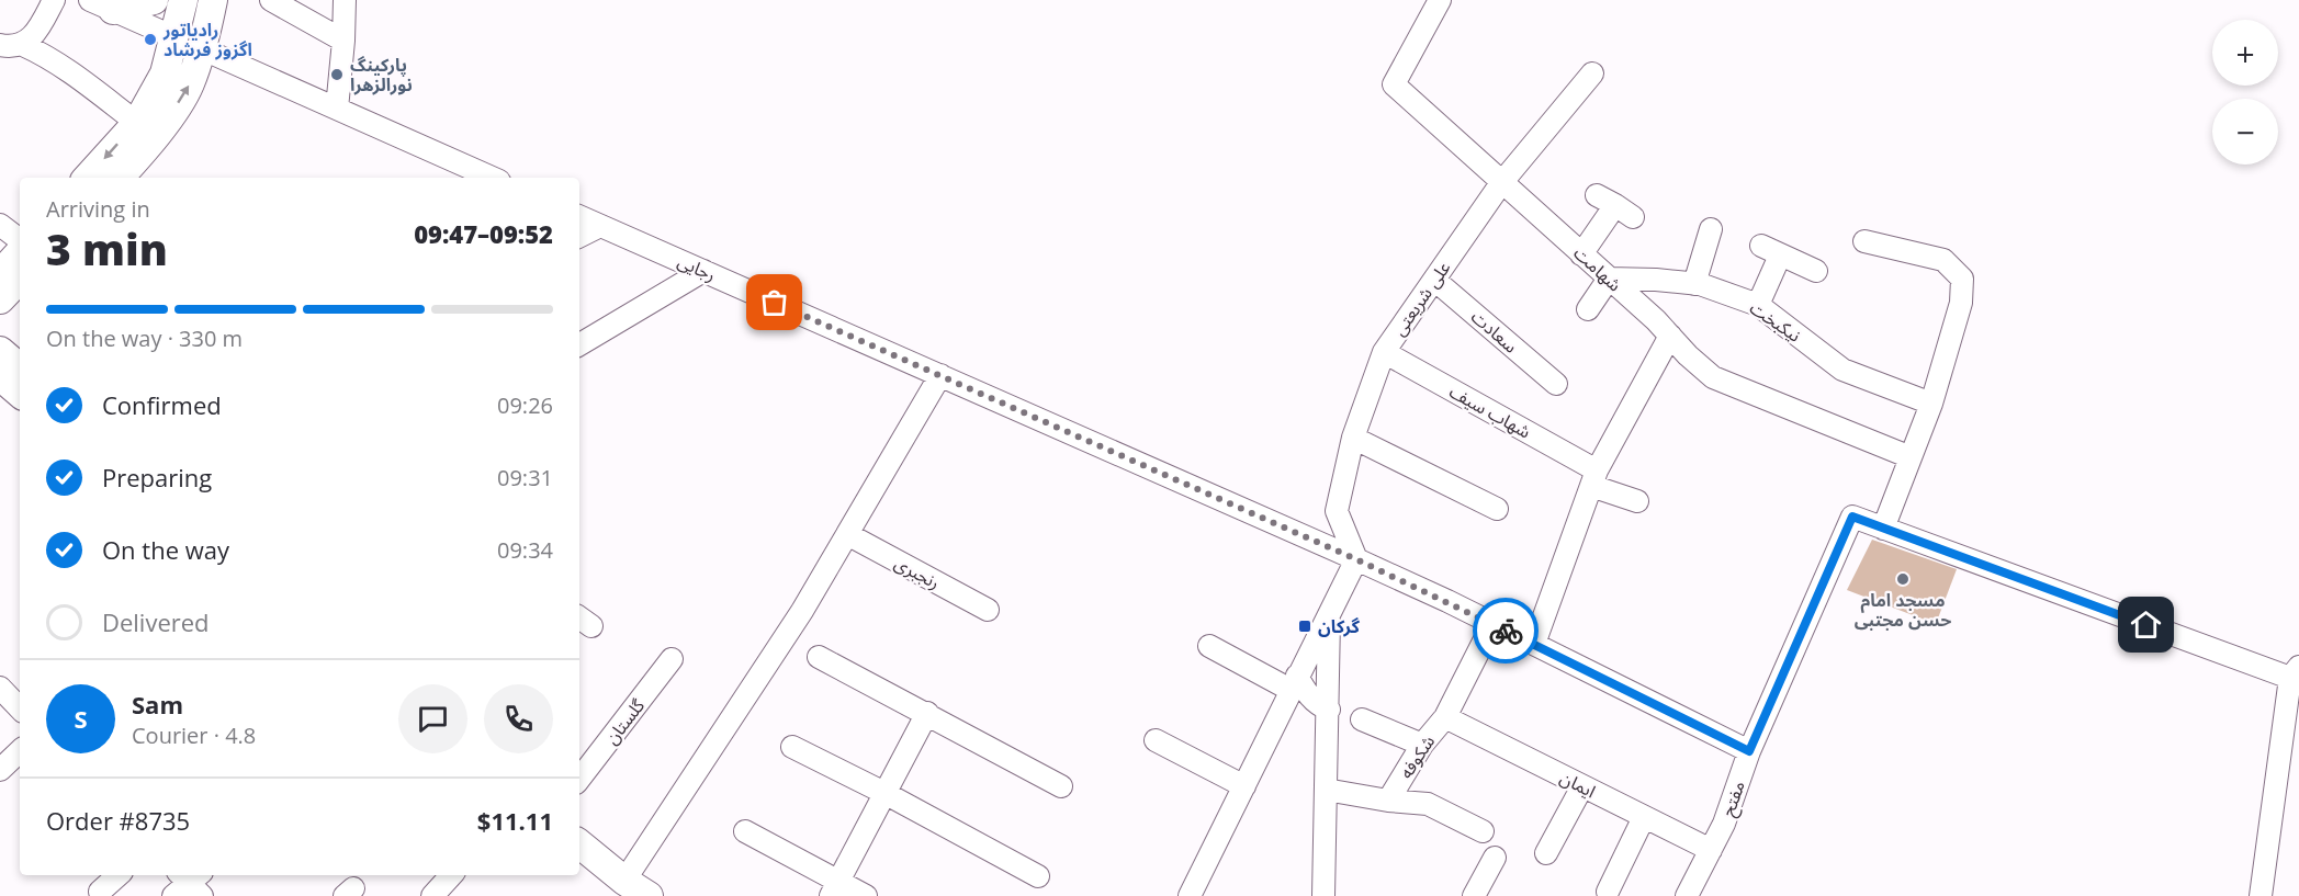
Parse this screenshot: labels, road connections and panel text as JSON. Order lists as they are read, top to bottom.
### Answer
{
  "streets": {
    "street": [
      "رجایی",
      "شهامت",
      "علی شریعتی",
      "نیکبخت",
      "سعادت",
      "شهاب سیف",
      "رنجبری",
      "گلستان",
      "شکوفه",
      "ایمان",
      "مفتح"
    ]
  },
  "crossings": [
    ["رجایی", "علی شریعتی"],
    ["رجایی", "شکوفه"],
    ["رجایی", "مفتح"],
    ["شهامت", "علی شریعتی"],
    ["شهامت", "نیکبخت"],
    ["علی شریعتی", "سعادت"],
    ["علی شریعتی", "شهاب سیف"],
    ["شکوفه", "ایمان"],
    ["ایمان", "مفتح"]
  ],
  "places": {
    "other": ["رادیاتور اگزوز فرشاد", "پارکینگ نورالزهرا", "مسجد امام حسن مجتبی"],
    "transit": ["گرکان"]
  },
  "page": {
    "map_buttons": ["+", "−"],
    "heading": ["3 min", "Arriving in", "09:47–09:52"],
    "panel": [
      "Sam",
      "Courier · 4.8",
      "Order #8735",
      "$11.11"
    ],
    "bar": "On the way · 330 m",
    "list": [
      ["Confirmed", "09:26"],
      ["Preparing", "09:31"],
      ["On the way", "09:34"],
      "Delivered"
    ],
    "round": "S"
  }
}
